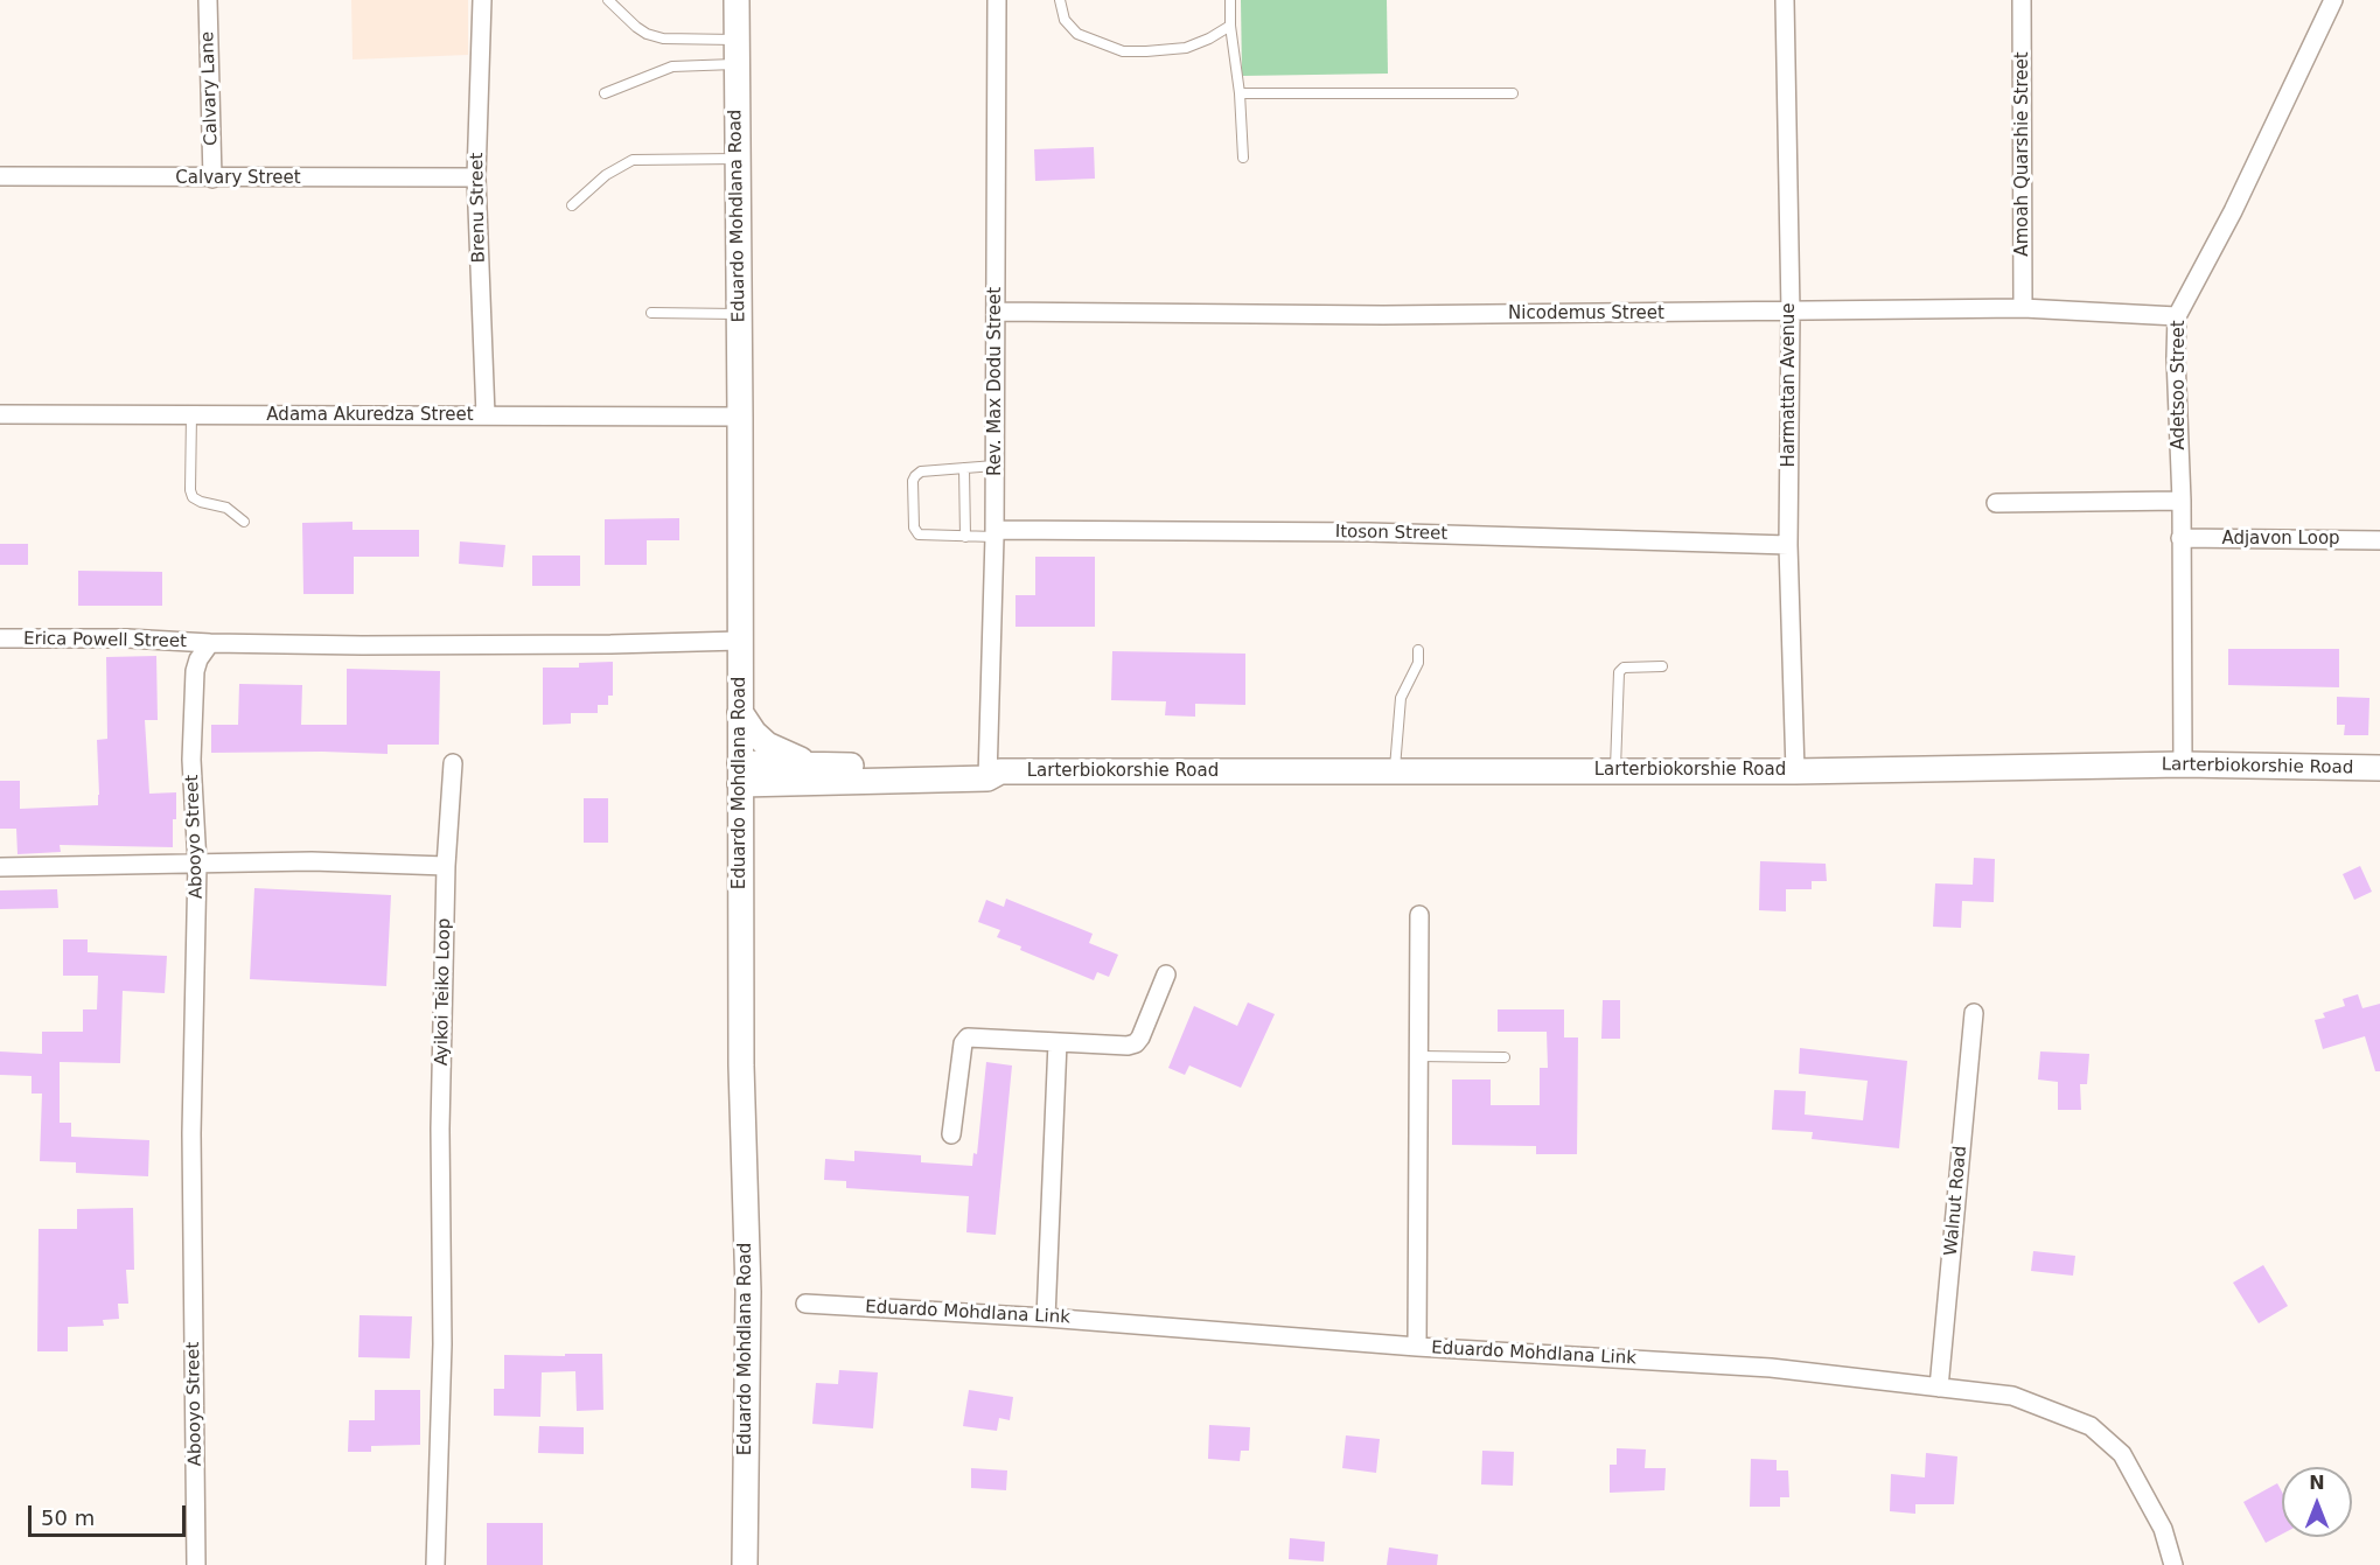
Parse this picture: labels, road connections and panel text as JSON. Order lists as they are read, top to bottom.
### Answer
{
  "streets": {
    "street": [
      "Calvary Lane",
      "Amoah Quarshie Street",
      "Calvary Street",
      "Brenu Street",
      "Eduardo Mohdlana Road",
      "Nicodemus Street",
      "Rev. Max Dodu Street",
      "Harmattan Avenue",
      "Adetsoo Street",
      "Adama Akuredza Street",
      "Itoson Street",
      "Adjavon Loop",
      "Erica Powell Street",
      "Larterbiokorshie Road",
      "Abooyo Street",
      "Ayikoi Teiko Loop",
      "Walnut Road",
      "Eduardo Mohdlana Link"
    ]
  },
  "crossings": [
    ["Calvary Lane", "Calvary Street"],
    ["Amoah Quarshie Street", "Nicodemus Street"],
    ["Calvary Street", "Brenu Street"],
    ["Brenu Street", "Adama Akuredza Street"],
    ["Eduardo Mohdlana Road", "Adama Akuredza Street"],
    ["Eduardo Mohdlana Road", "Larterbiokorshie Road"],
    ["Nicodemus Street", "Rev. Max Dodu Street"],
    ["Nicodemus Street", "Harmattan Avenue"],
    ["Nicodemus Street", "Adetsoo Street"],
    ["Rev. Max Dodu Street", "Itoson Street"],
    ["Rev. Max Dodu Street", "Larterbiokorshie Road"],
    ["Harmattan Avenue", "Itoson Street"],
    ["Harmattan Avenue", "Larterbiokorshie Road"],
    ["Adetsoo Street", "Adjavon Loop"],
    ["Adetsoo Street", "Larterbiokorshie Road"],
    ["Erica Powell Street", "Abooyo Street"],
    ["Walnut Road", "Eduardo Mohdlana Link"]
  ],
  "scale_bar": "50 m",
  "north": "top"
}
